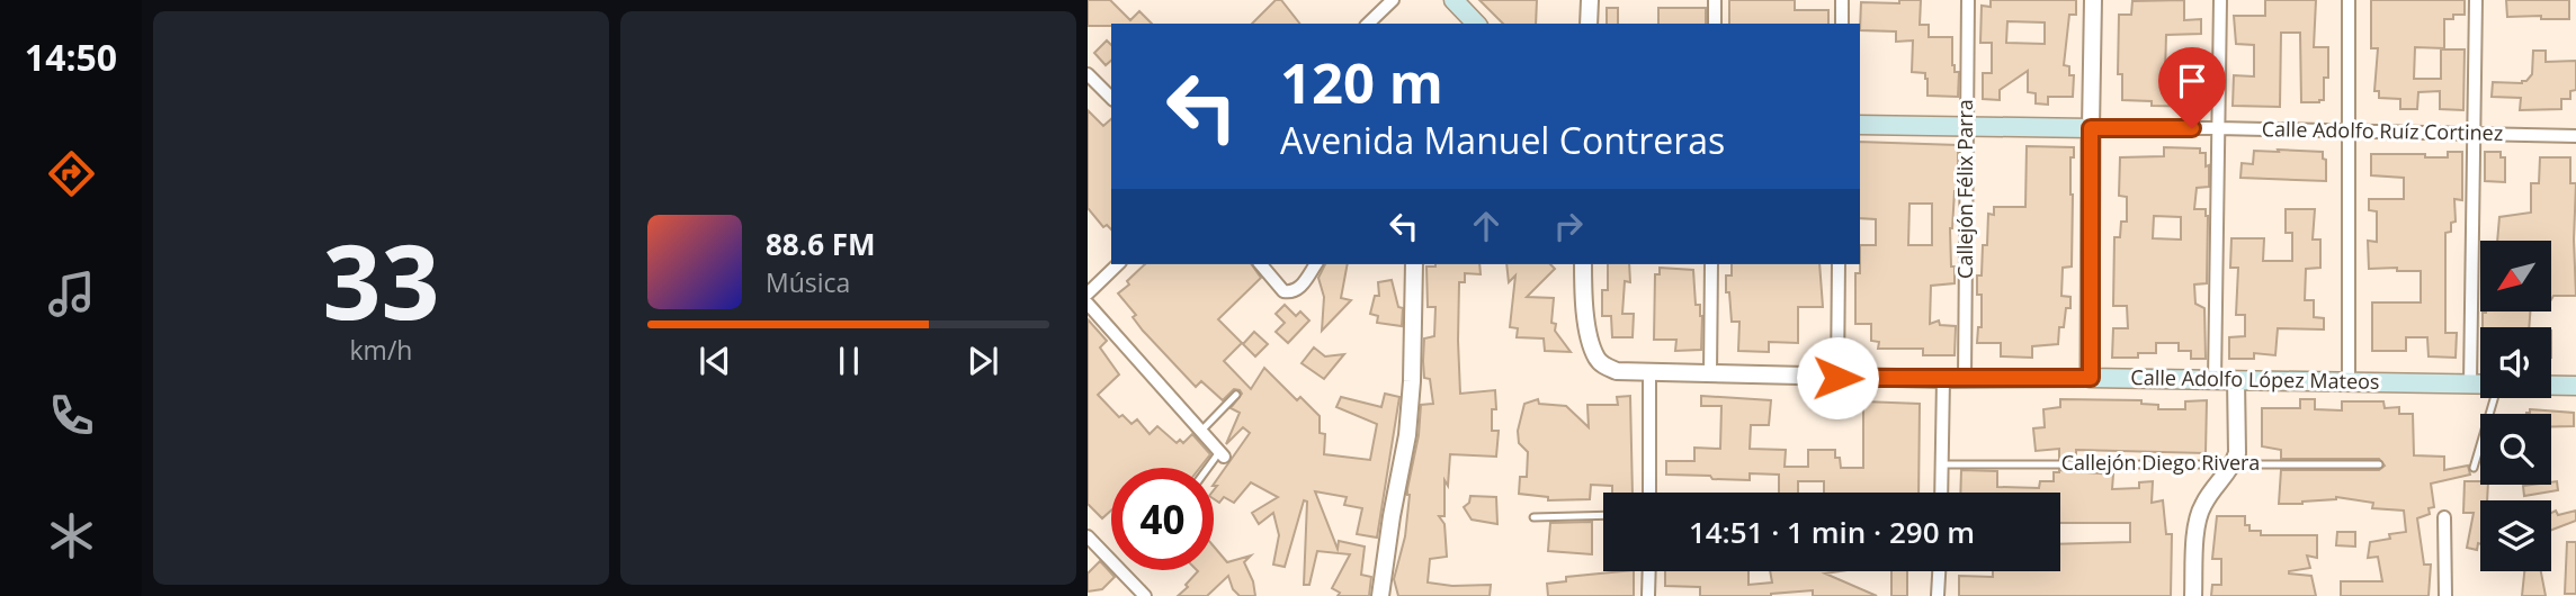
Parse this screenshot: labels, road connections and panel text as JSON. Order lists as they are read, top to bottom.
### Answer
{
  "streets": {
    "main road": ["Calle Adolfo Ruíz Cortinez", "Calle Adolfo López Mateos"],
    "street": ["Callejón Félix Parra"],
    "lane": ["Callejón Diego Rivera"]
  },
  "crossings": [
    ["Calle Adolfo Ruíz Cortinez", "Callejón Félix Parra"],
    ["Callejón Félix Parra", "Calle Adolfo López Mateos"]
  ],
  "north": "bottom left",
  "page": {
    "tabs": "14:50",
    "tile": ["33", "km/h"],
    "turn": ["120 m", "Avenida Manuel Contreras"],
    "song": ["88.6 FM", "Música"],
    "limit": "40",
    "trip": "14:51 · 1 min · 290 m"
  }
}
